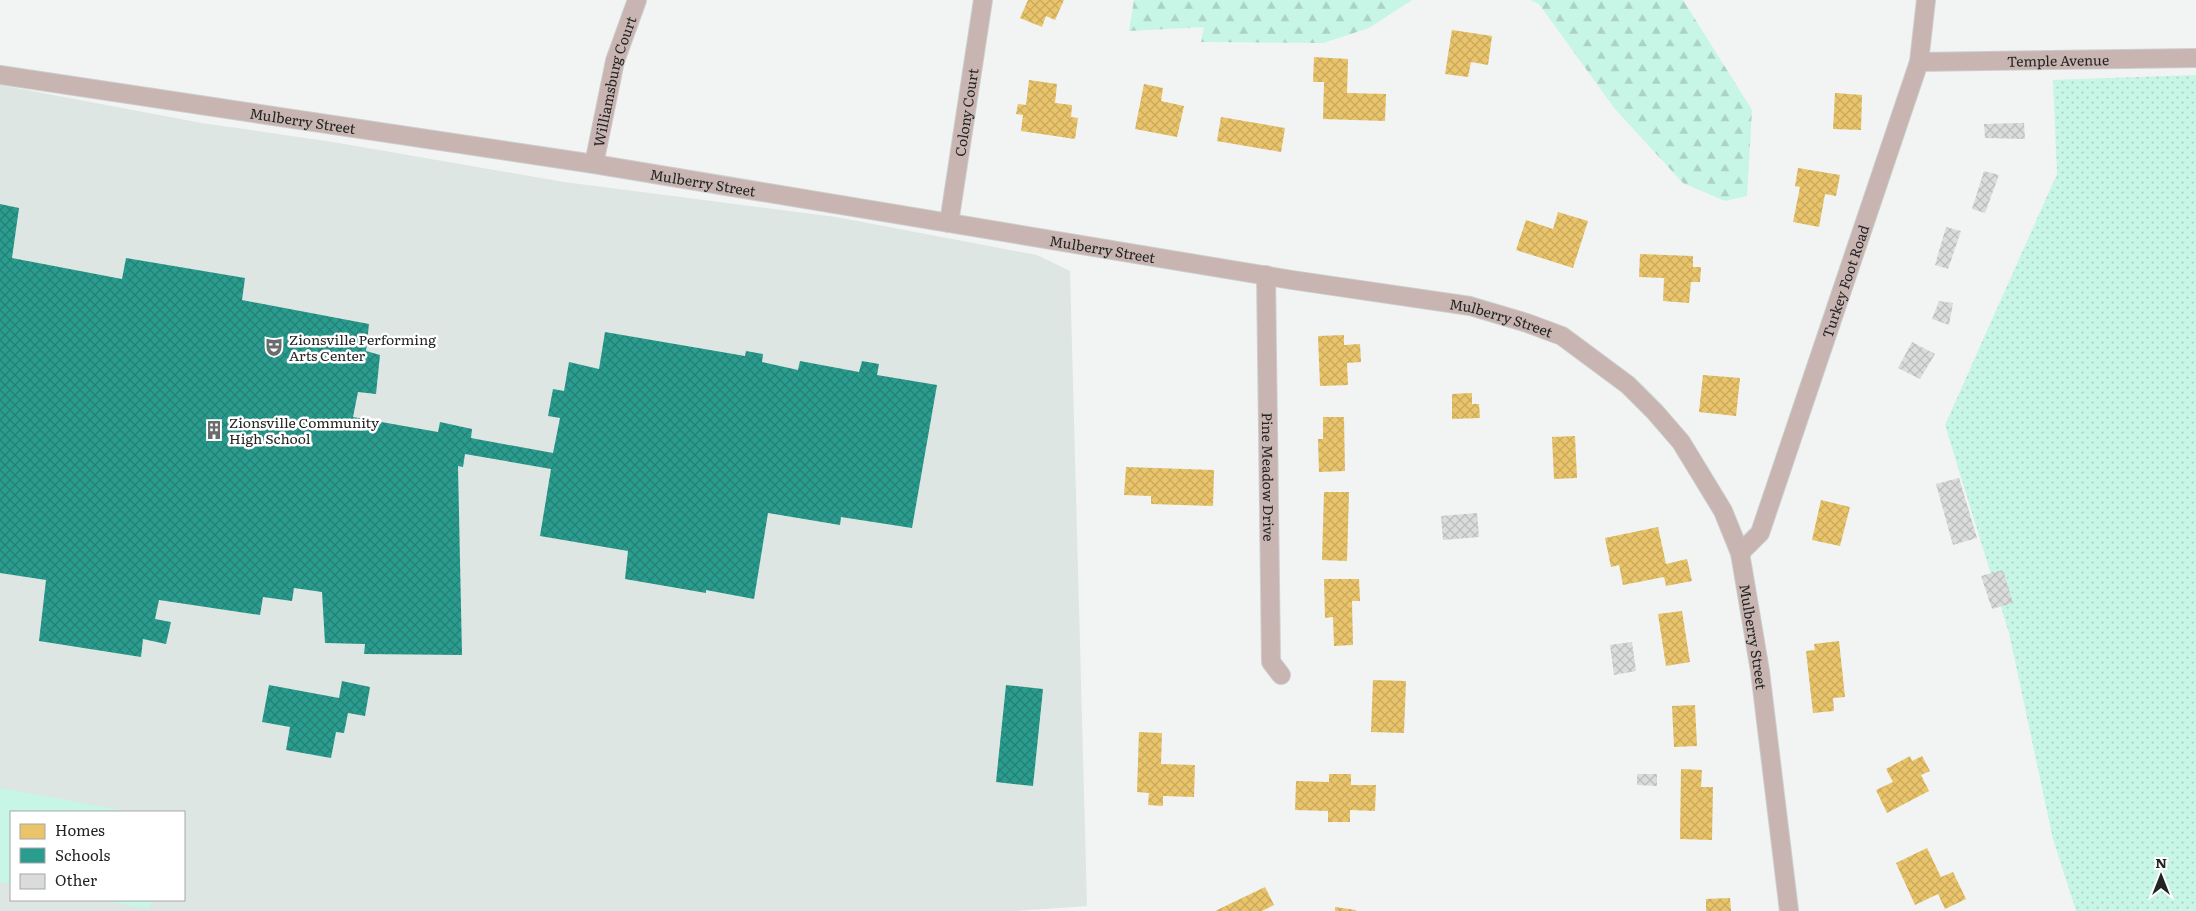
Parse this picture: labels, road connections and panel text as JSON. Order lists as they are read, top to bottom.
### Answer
{
  "streets": {
    "street": [
      "Temple Avenue",
      "Williamsburg Court",
      "Colony Court",
      "Mulberry Street",
      "Turkey Foot Road",
      "Pine Meadow Drive"
    ]
  },
  "crossings": [
    ["Temple Avenue", "Turkey Foot Road"],
    ["Williamsburg Court", "Mulberry Street"],
    ["Colony Court", "Mulberry Street"],
    ["Mulberry Street", "Turkey Foot Road"],
    ["Mulberry Street", "Pine Meadow Drive"]
  ],
  "places": {
    "theatre": ["Zionsville Performing Arts Center"],
    "building": ["Zionsville Community High School"]
  },
  "legend": ["Homes", "Schools", "Other"],
  "north": "top"
}
